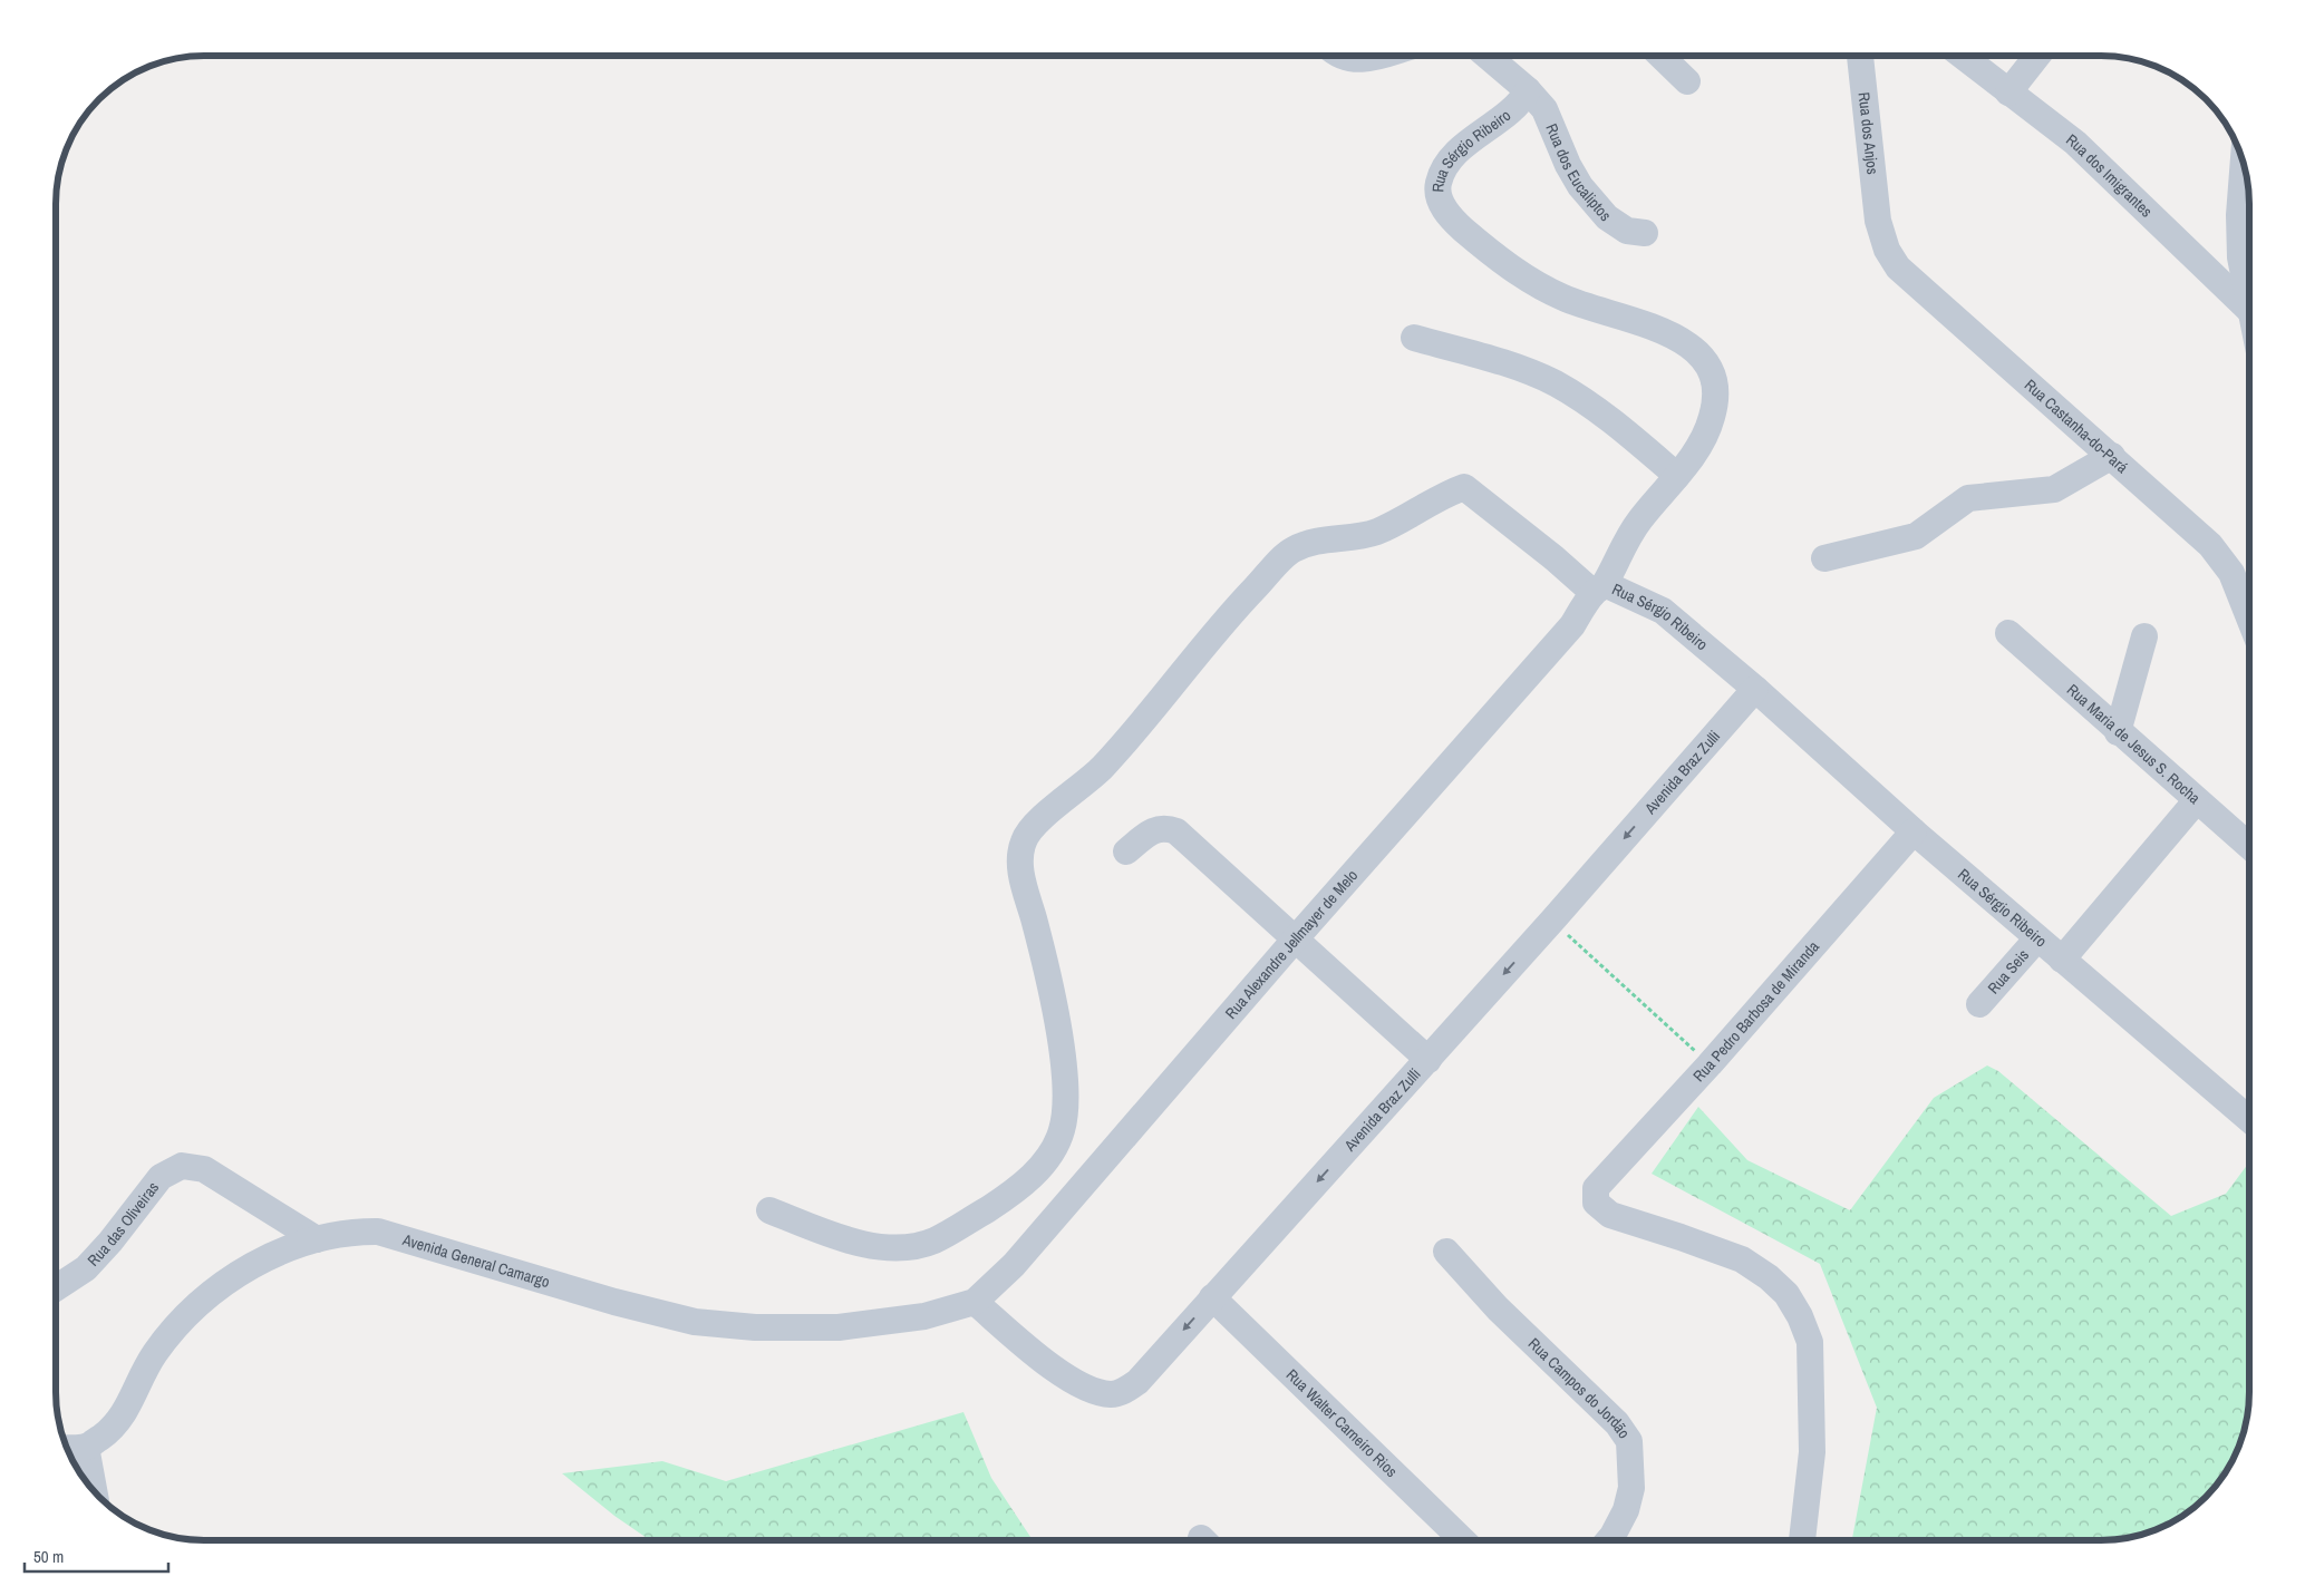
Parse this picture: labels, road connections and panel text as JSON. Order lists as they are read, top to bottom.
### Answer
{
  "streets": {
    "street": [
      "Rua dos Anjos",
      "Rua Sérgio Ribeiro",
      "Rua dos Eucaliptos",
      "Rua dos Imigrantes",
      "Rua Castanha-do-Pará",
      "Rua Maria de Jesus S. Rocha",
      "Avenida Braz Zulli",
      "Rua Alexandre Jellmayer de Melo",
      "Rua Seis",
      "Rua Pedro Barbosa de Miranda",
      "Rua das Oliveiras",
      "Avenida General Camargo",
      "Rua Campos do Jordão",
      "Rua Walter Carneiro Rios"
    ]
  },
  "crossings": [
    ["Rua dos Anjos", "Rua Castanha-do-Pará"],
    ["Rua Sérgio Ribeiro", "Rua dos Eucaliptos"],
    ["Rua Sérgio Ribeiro", "Avenida Braz Zulli"],
    ["Rua Sérgio Ribeiro", "Rua Alexandre Jellmayer de Melo"],
    ["Rua Sérgio Ribeiro", "Rua Seis"],
    ["Rua Sérgio Ribeiro", "Rua Pedro Barbosa de Miranda"],
    ["Avenida Braz Zulli", "Rua Alexandre Jellmayer de Melo"],
    ["Avenida Braz Zulli", "Avenida General Camargo"],
    ["Avenida Braz Zulli", "Rua Walter Carneiro Rios"],
    ["Rua Alexandre Jellmayer de Melo", "Avenida General Camargo"],
    ["Rua das Oliveiras", "Avenida General Camargo"]
  ],
  "one_way": ["Avenida Braz Zulli"],
  "scale_bar": "50 m"
}
